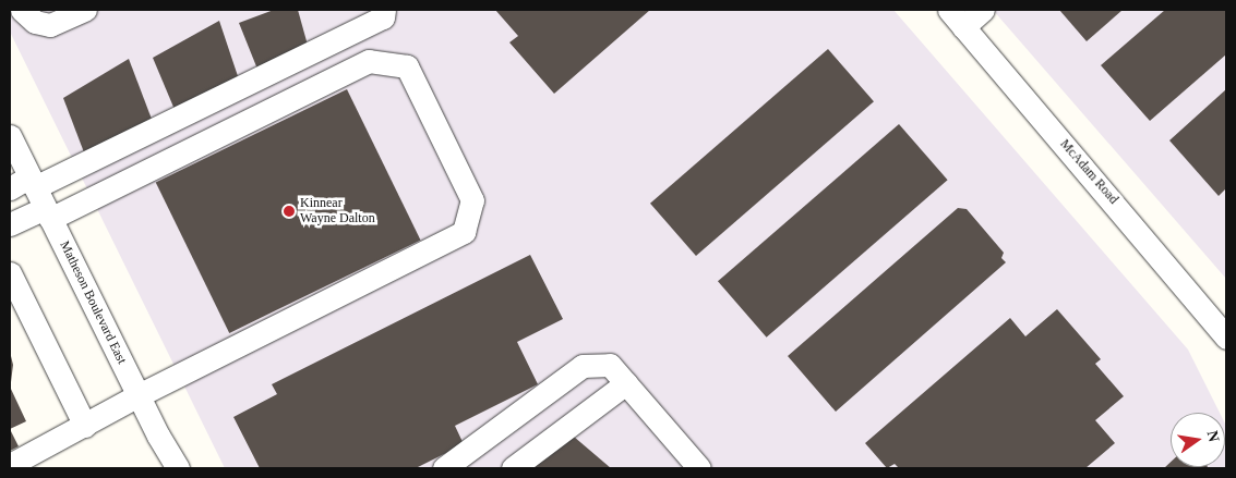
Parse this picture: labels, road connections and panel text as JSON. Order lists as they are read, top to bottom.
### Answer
{
  "streets": {
    "street": ["McAdam Road", "Matheson Boulevard East"]
  },
  "places": ["Kinnear Wayne Dalton"],
  "north": "right"
}
